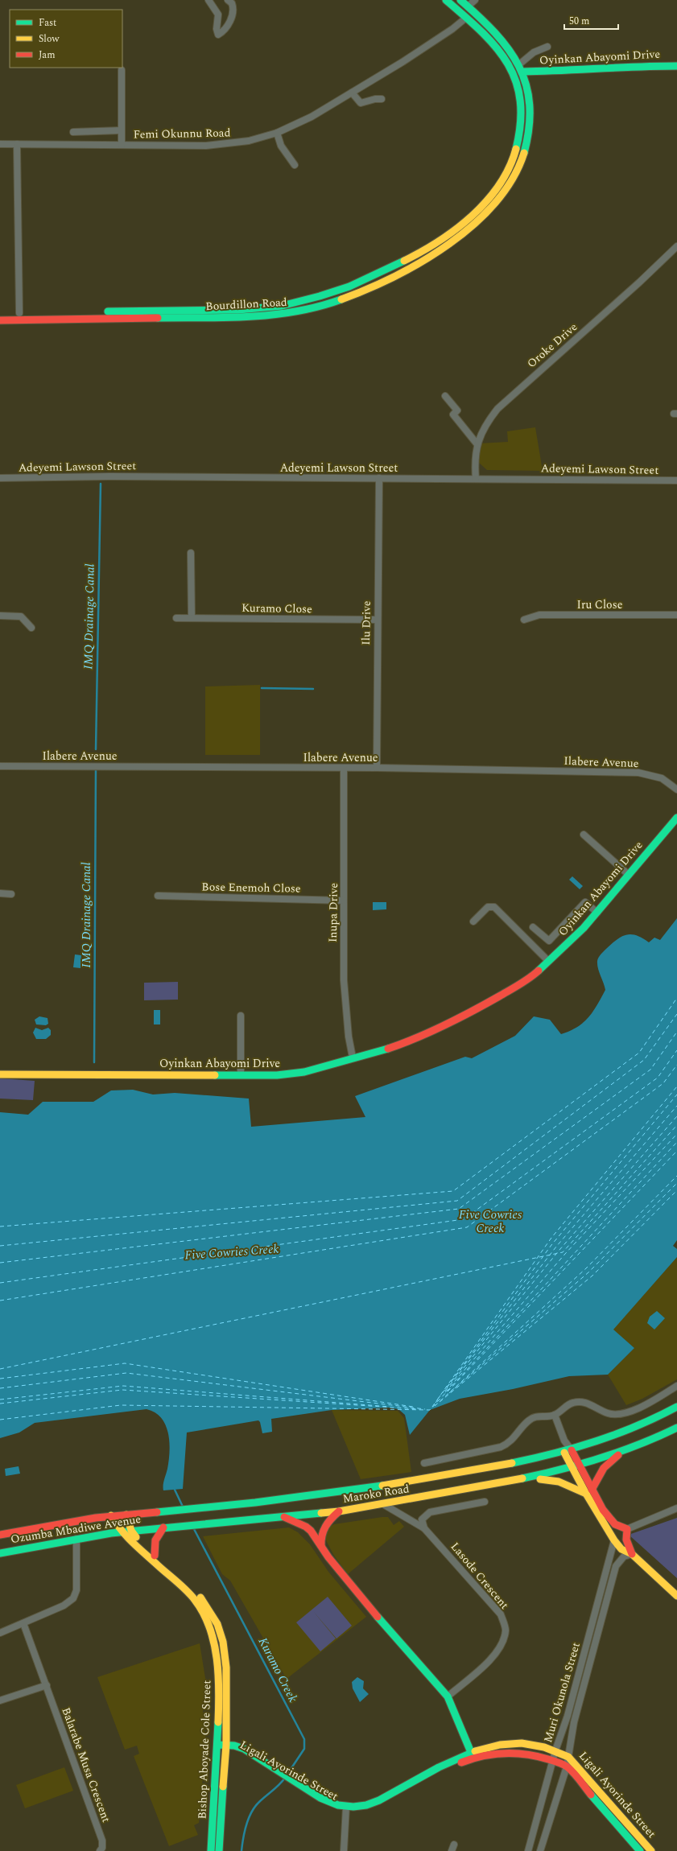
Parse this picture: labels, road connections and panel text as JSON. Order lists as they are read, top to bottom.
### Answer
{
  "streets": {
    "main road": [
      "Oyinkan Abayomi Drive",
      "Bourdillon Road",
      "Maroko Road",
      "Ozumba Mbadiwe Avenue",
      "Bishop Aboyade Cole Street",
      "Ligali Ayorinde Street"
    ],
    "street": [
      "Femi Okunnu Road",
      "Oroke Drive",
      "Adeyemi Lawson Street",
      "Iru Close",
      "Kuramo Close",
      "Ilu Drive",
      "Ilabere Avenue",
      "Bose Enemoh Close",
      "Inupa Drive",
      "Lasode Crescent",
      "Muri Okunola Street",
      "Balarabe Musa Crescent"
    ]
  },
  "crossings": [
    ["Oyinkan Abayomi Drive", "Bourdillon Road"],
    ["Oyinkan Abayomi Drive", "Inupa Drive"],
    ["Femi Okunnu Road", "Bourdillon Road"],
    ["Oroke Drive", "Adeyemi Lawson Street"],
    ["Adeyemi Lawson Street", "Ilu Drive"],
    ["Kuramo Close", "Ilu Drive"],
    ["Ilu Drive", "Ilabere Avenue"],
    ["Ilabere Avenue", "Inupa Drive"],
    ["Bose Enemoh Close", "Inupa Drive"],
    ["Maroko Road", "Ozumba Mbadiwe Avenue"],
    ["Maroko Road", "Lasode Crescent"],
    ["Ozumba Mbadiwe Avenue", "Bishop Aboyade Cole Street"],
    ["Muri Okunola Street", "Ligali Ayorinde Street"],
    ["Bishop Aboyade Cole Street", "Ligali Ayorinde Street"]
  ],
  "water": ["IMQ Drainage Canal", "Five Cowries Creek", "Kuramo Creek"],
  "legend": ["Fast", "Slow", "Jam"],
  "scale_bar": "50 m"
}
